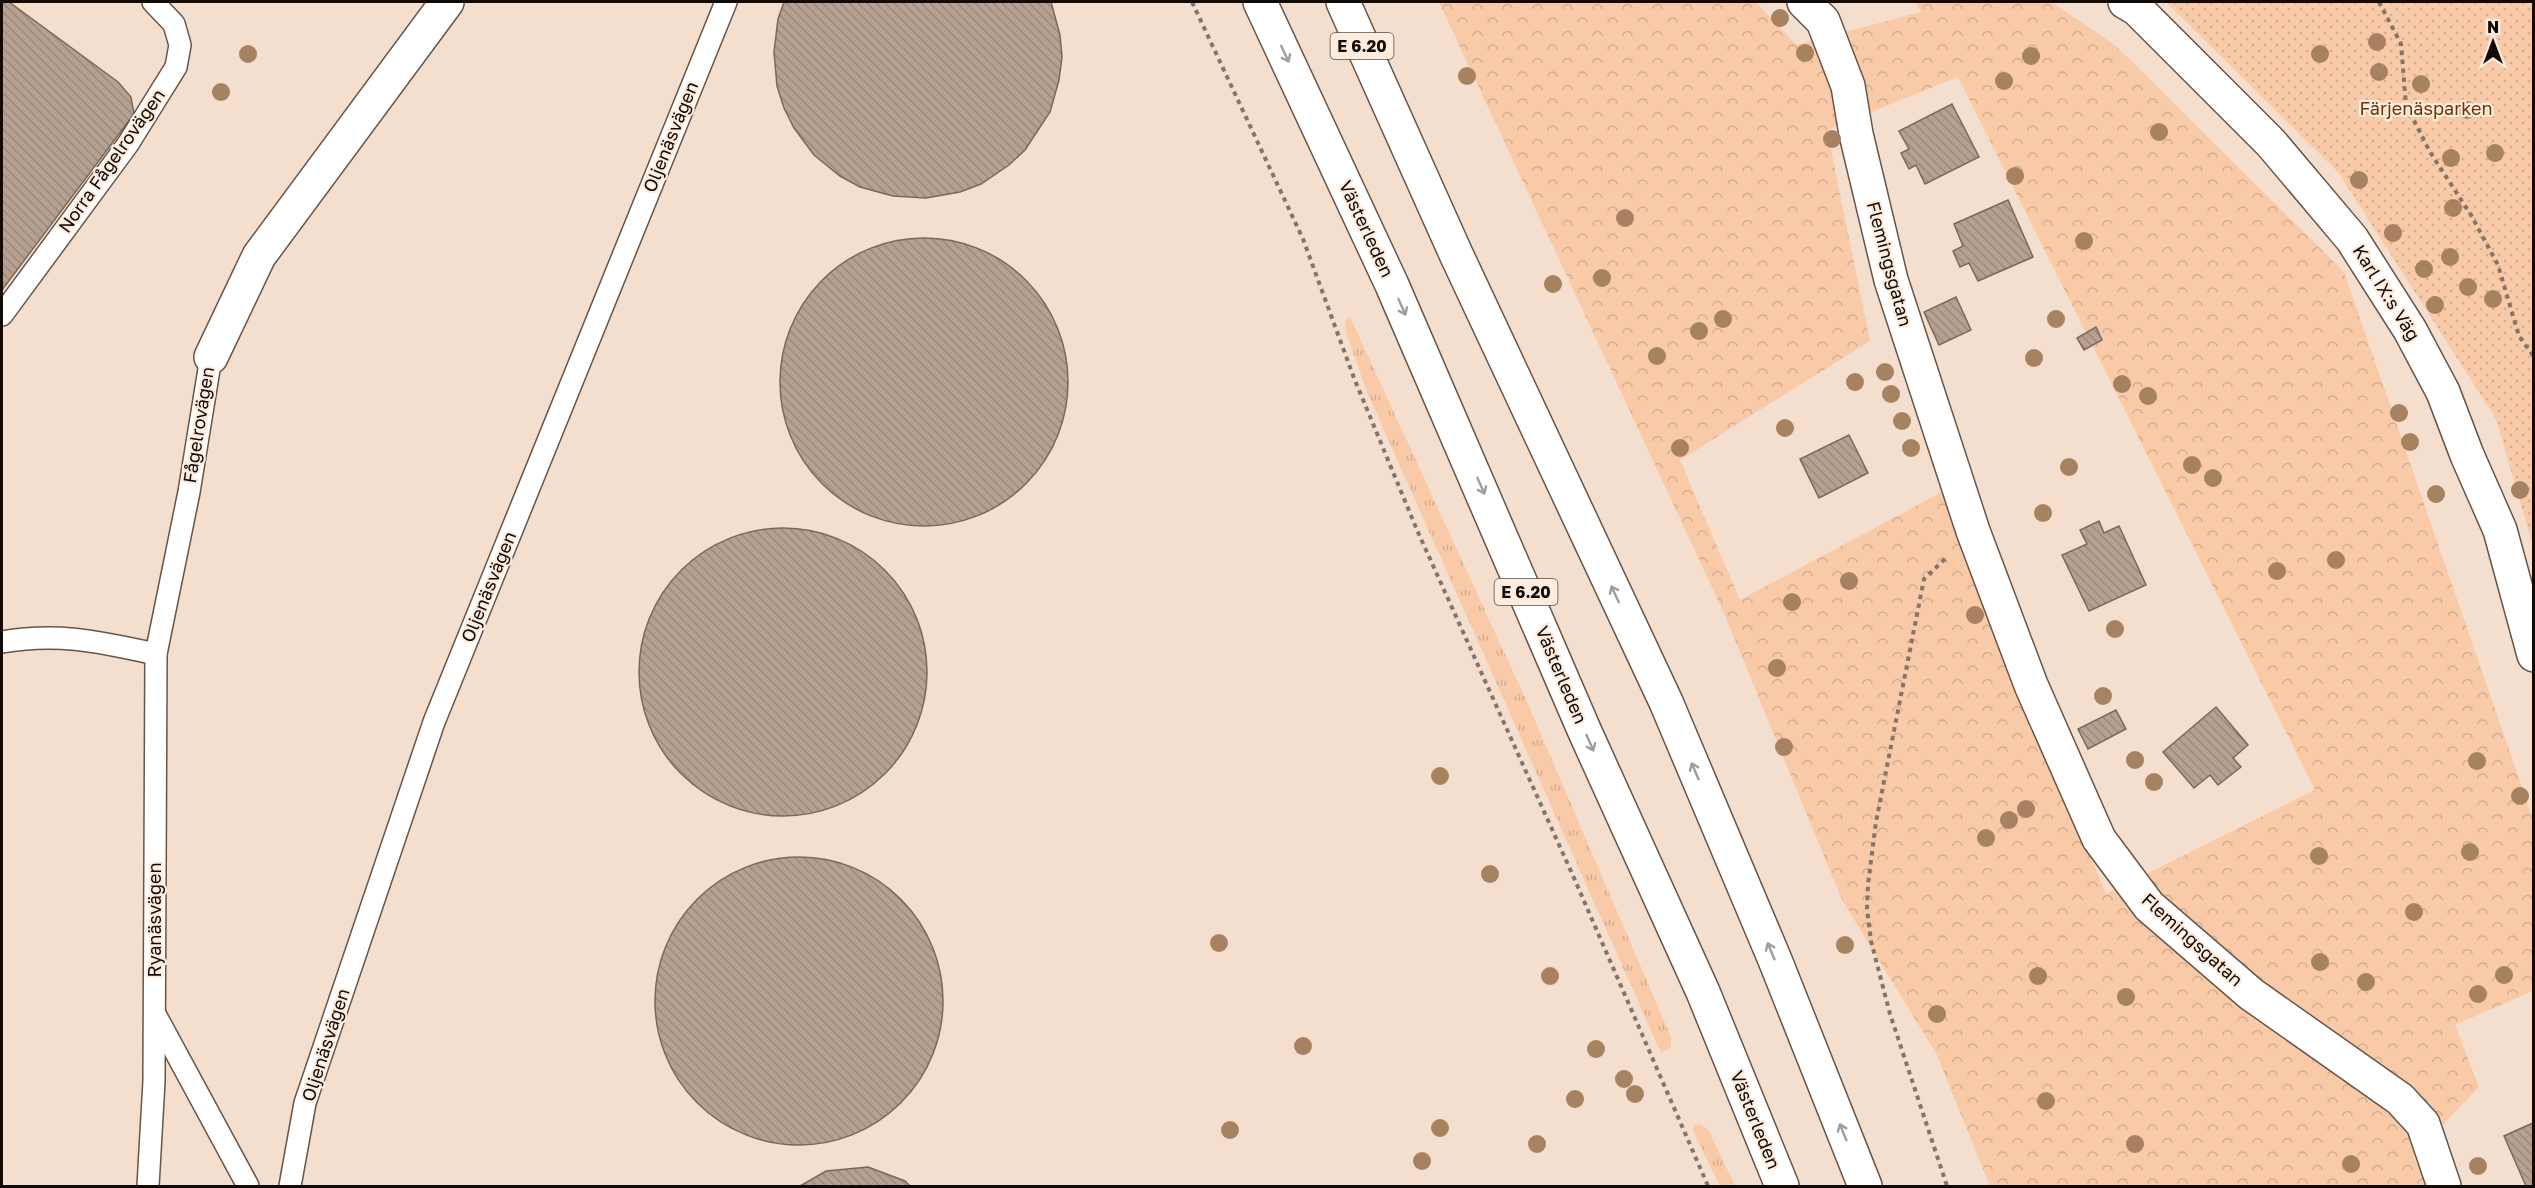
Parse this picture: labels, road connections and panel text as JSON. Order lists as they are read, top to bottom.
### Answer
{
  "streets": {
    "main road": [
      "E 6.20",
      "Västerleden",
      "Flemingsgatan",
      "Karl IX:s Väg",
      "Fågelrovägen"
    ],
    "lane": ["Oljenäsvägen", "Norra Fågelrovägen", "Ryanäsvägen"]
  },
  "crossings": [
    ["Fågelrovägen", "Ryanäsvägen"]
  ],
  "parks": ["Färjenäsparken"],
  "north": "top"
}
